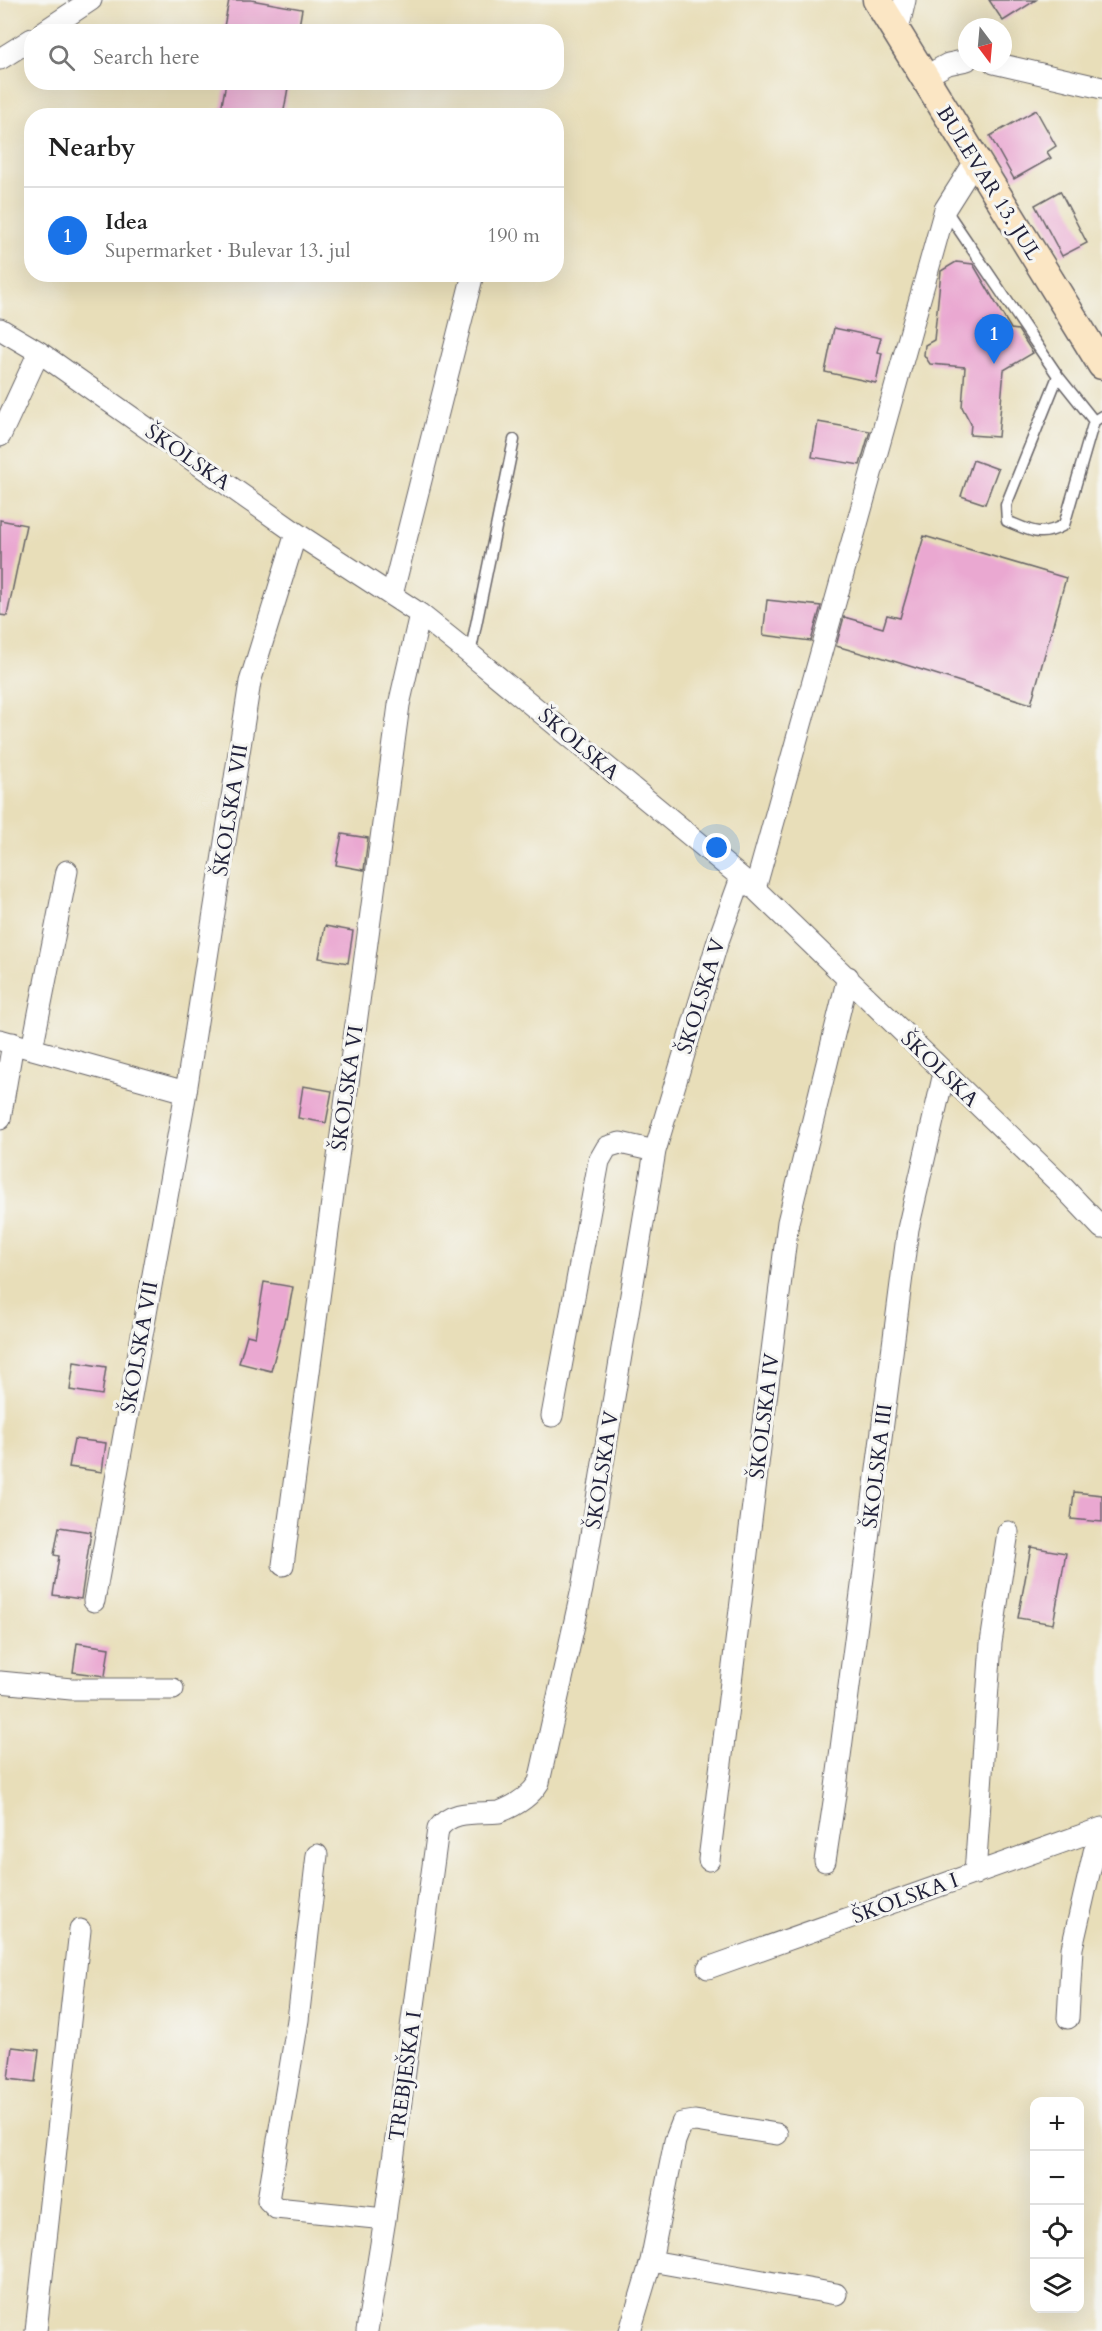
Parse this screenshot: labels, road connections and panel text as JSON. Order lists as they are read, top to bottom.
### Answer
{
  "streets": {
    "street": [
      "BULEVAR 13. JUL",
      "ŠKOLSKA",
      "ŠKOLSKA VII",
      "ŠKOLSKA V",
      "ŠKOLSKA VI",
      "ŠKOLSKA IV",
      "ŠKOLSKA III",
      "ŠKOLSKA I",
      "TREBJEŠKA I"
    ]
  },
  "crossings": [
    ["BULEVAR 13. JUL", "ŠKOLSKA V"],
    ["ŠKOLSKA", "ŠKOLSKA VII"],
    ["ŠKOLSKA", "ŠKOLSKA V"],
    ["ŠKOLSKA", "ŠKOLSKA VI"],
    ["ŠKOLSKA", "ŠKOLSKA IV"],
    ["ŠKOLSKA", "ŠKOLSKA III"],
    ["ŠKOLSKA V", "TREBJEŠKA I"]
  ],
  "north": "bottom",
  "page": {
    "search": "Search here",
    "heading": "Nearby",
    "list": [
      {
        "mark": "1",
        "name": "Idea",
        "note": "Supermarket · Bulevar 13. jul",
        "value": "190 m"
      }
    ],
    "pins": "1",
    "map_buttons": ["+", "−"]
  }
}
